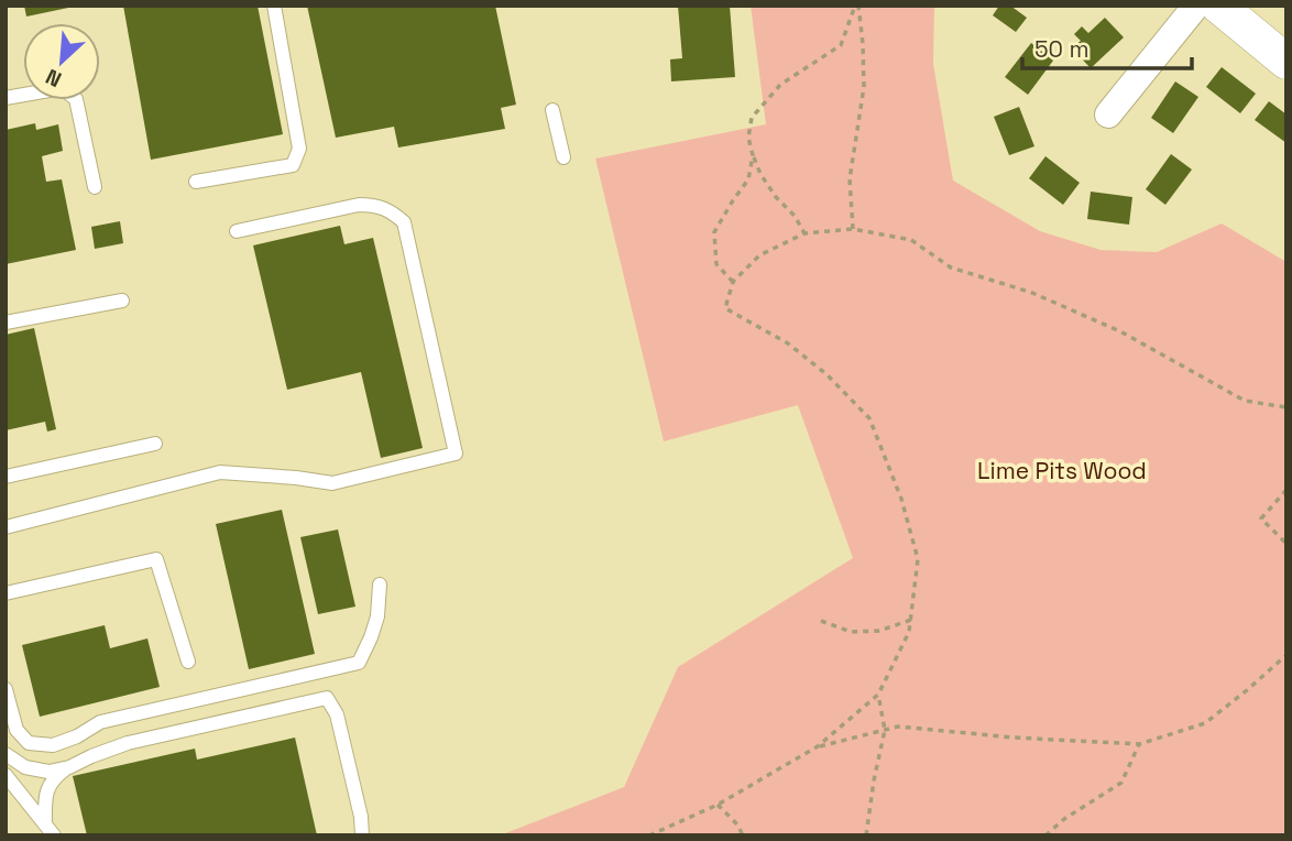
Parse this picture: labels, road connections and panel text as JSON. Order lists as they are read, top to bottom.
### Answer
{
  "parks": ["Lime Pits Wood"],
  "scale_bar": "50 m",
  "north": "bottom left"
}
